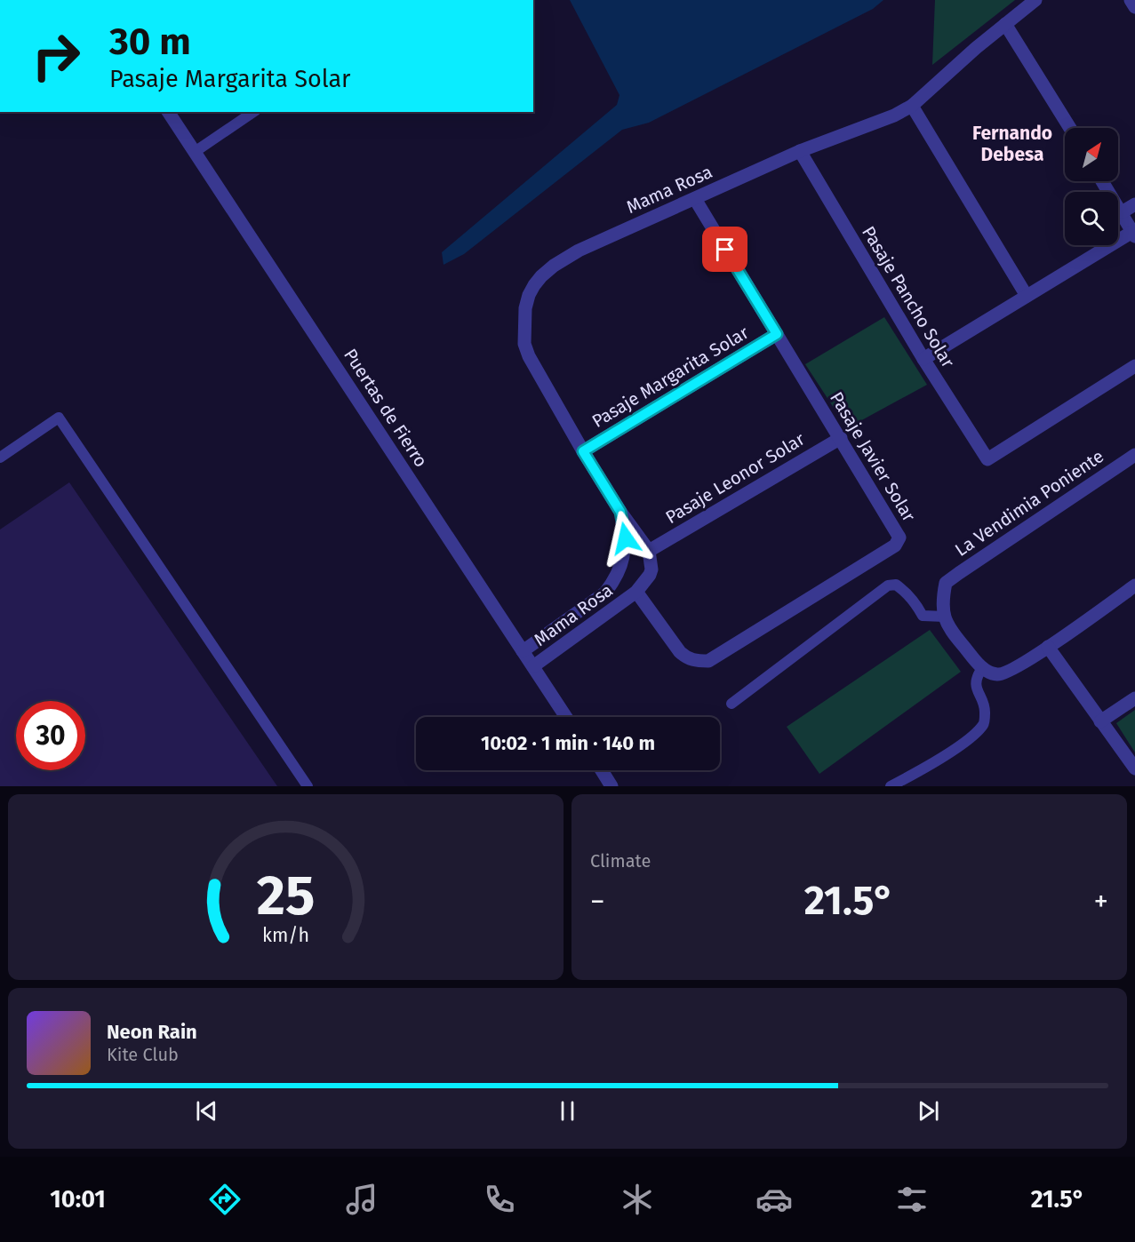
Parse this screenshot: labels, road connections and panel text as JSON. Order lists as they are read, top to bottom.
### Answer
{
  "streets": {
    "street": [
      "Mama Rosa",
      "Pasaje Pancho Solar",
      "Pasaje Margarita Solar",
      "Puertas de Fierro",
      "Pasaje Javier Solar",
      "Pasaje Leonor Solar",
      "La Vendimia Poniente"
    ]
  },
  "crossings": [
    ["Mama Rosa", "Pasaje Pancho Solar"],
    ["Mama Rosa", "Pasaje Margarita Solar"],
    ["Mama Rosa", "Puertas de Fierro"],
    ["Mama Rosa", "Pasaje Javier Solar"],
    ["Mama Rosa", "Pasaje Leonor Solar"],
    ["Pasaje Margarita Solar", "Pasaje Javier Solar"],
    ["Pasaje Javier Solar", "Pasaje Leonor Solar"]
  ],
  "districts": ["Fernando Debesa"],
  "north": "top right",
  "page": {
    "turn": ["30 m", "Pasaje Margarita Solar"],
    "limit": "30",
    "trip": "10:02 · 1 min · 140 m",
    "tile": "Climate",
    "heat": ["−", "21.5°", "+"],
    "song": ["Neon Rain", "Kite Club"],
    "tabs": ["10:01", "21.5°"],
    "gauge": ["25", "km/h"]
  }
}
